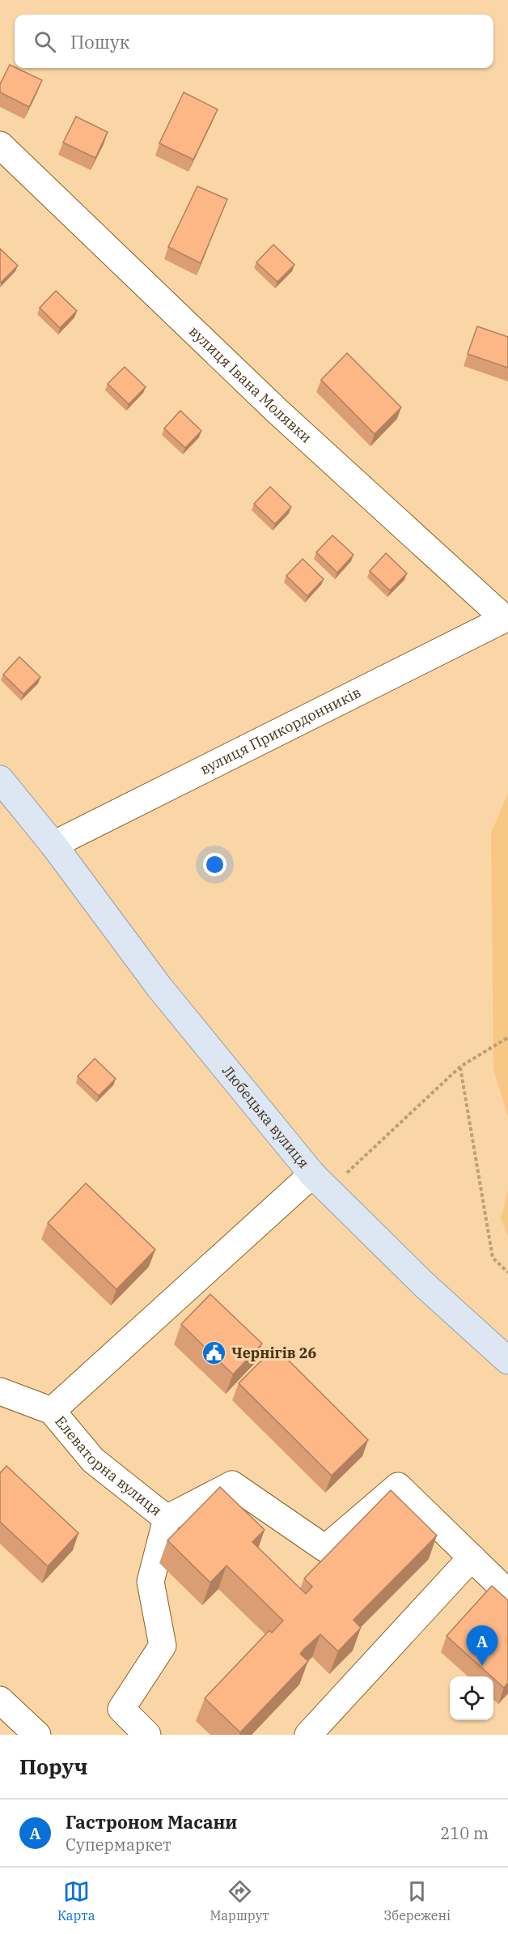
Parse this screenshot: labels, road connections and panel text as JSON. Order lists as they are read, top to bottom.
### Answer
{
  "streets": {
    "main road": ["Любецька вулиця"],
    "street": ["вулиця Івана Молявки", "вулиця Прикордонників", "Елеваторна вулиця"]
  },
  "crossings": [
    ["вулиця Івана Молявки", "вулиця Прикордонників"],
    ["вулиця Прикордонників", "Любецька вулиця"]
  ],
  "places": {
    "public building": ["Чернігів 26"]
  },
  "page": {
    "search": "Пошук",
    "pins": "A",
    "heading": "Поруч",
    "list": [
      {
        "mark": "A",
        "name": "Гастроном Масани",
        "note": "Супермаркет",
        "value": "210 m"
      }
    ],
    "nav": ["Карта", "Маршрут", "Збережені"]
  }
}
